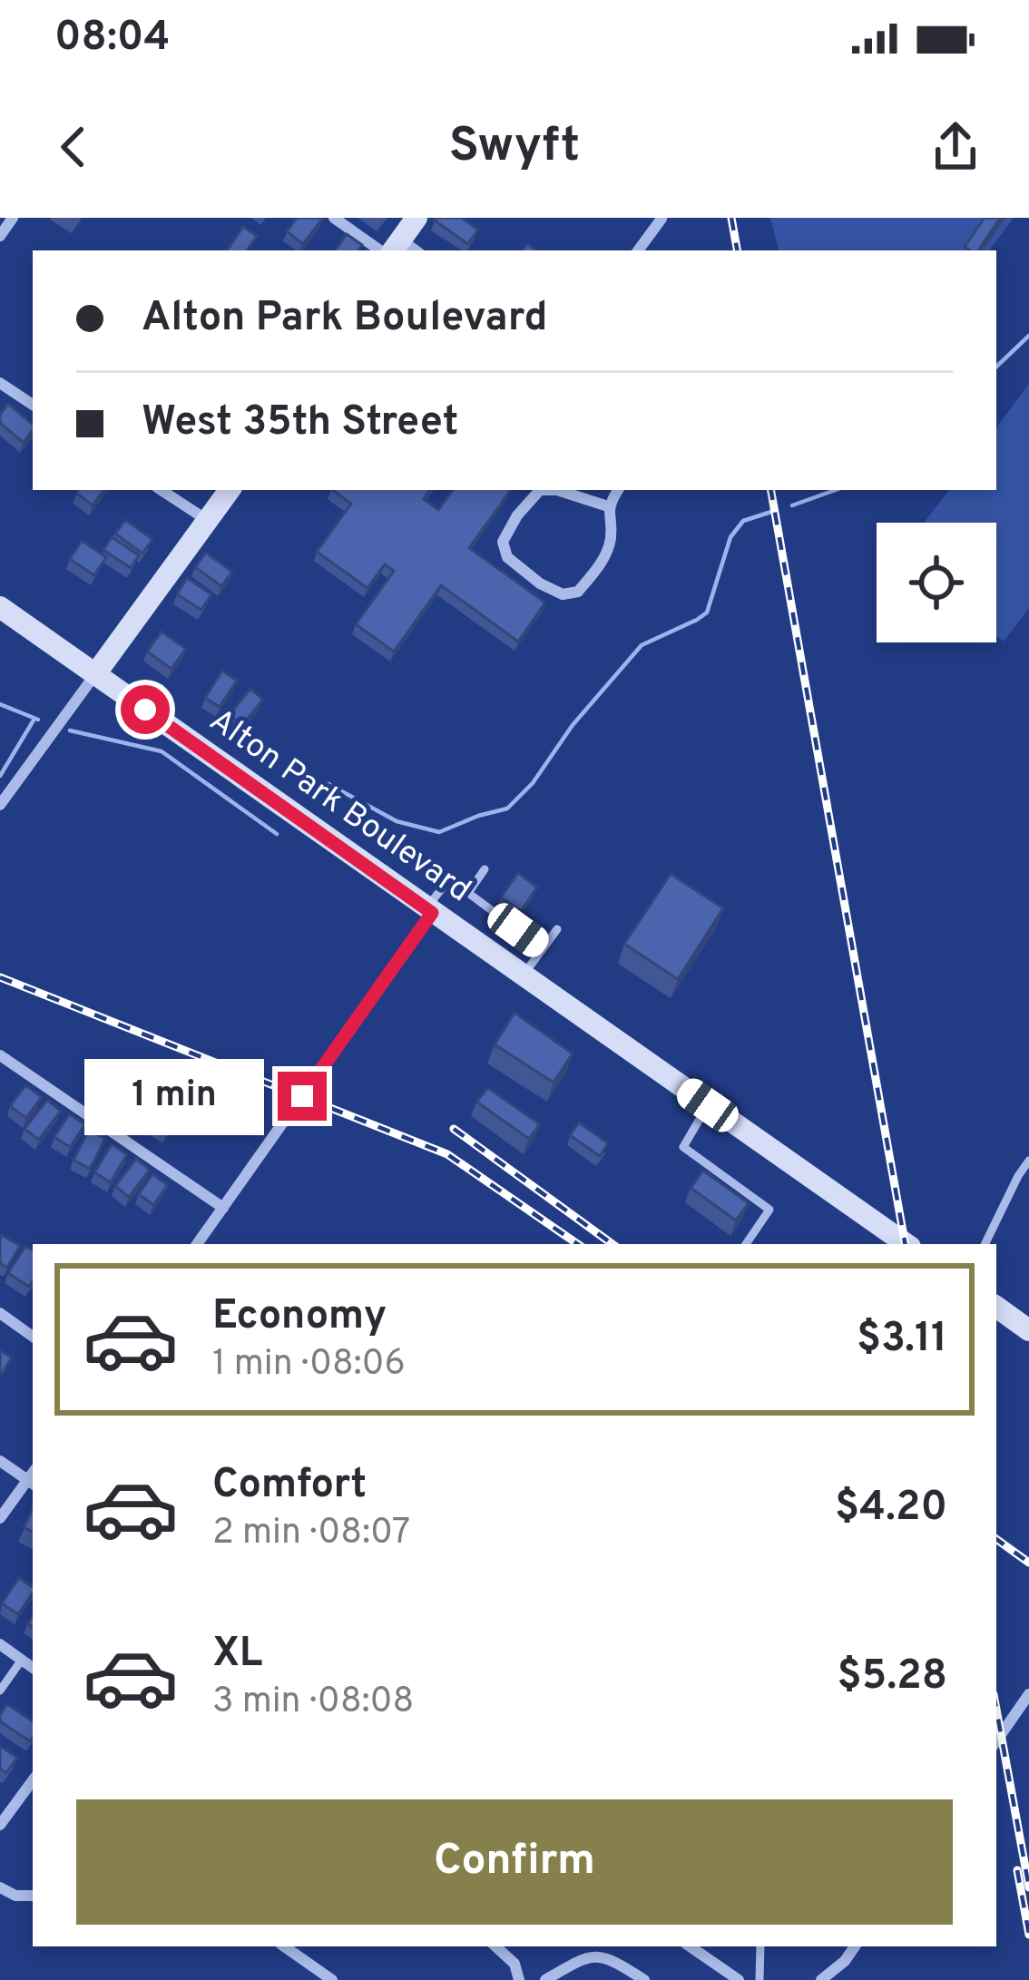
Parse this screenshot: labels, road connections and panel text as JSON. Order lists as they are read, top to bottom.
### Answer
{
  "streets": {
    "main road": ["Alton Park Boulevard"]
  },
  "page": {
    "status": "08:04",
    "header": "Swyft",
    "banner": ["Alton Park Boulevard", "West 35th Street"],
    "bubble": "1 min",
    "list": [
      {
        "name": "Economy",
        "note": "1 min · 08:06",
        "value": "$3.11"
      },
      {
        "name": "Comfort",
        "note": "2 min · 08:07",
        "value": "$4.20"
      },
      {
        "name": "XL",
        "note": "3 min · 08:08",
        "value": "$5.28"
      }
    ],
    "buttons": "Confirm"
  }
}
